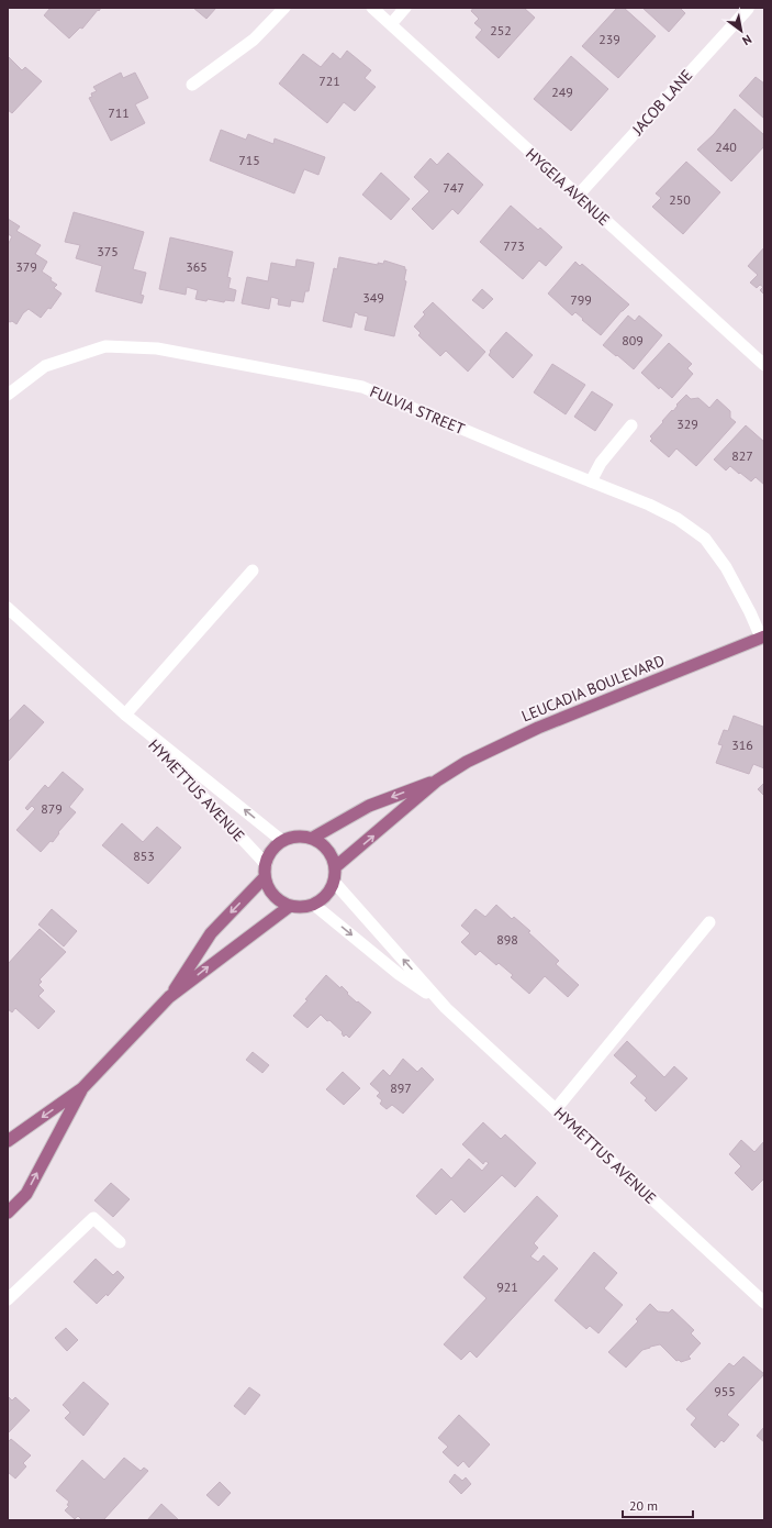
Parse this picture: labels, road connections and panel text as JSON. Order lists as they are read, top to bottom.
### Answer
{
  "streets": {
    "main road": ["LEUCADIA BOULEVARD"],
    "street": [
      "JACOB LANE",
      "HYGEIA AVENUE",
      "FULVIA STREET",
      "HYMETTUS AVENUE"
    ]
  },
  "crossings": [
    ["JACOB LANE", "HYGEIA AVENUE"],
    ["FULVIA STREET", "LEUCADIA BOULEVARD"],
    ["LEUCADIA BOULEVARD", "HYMETTUS AVENUE"]
  ],
  "house_numbers": [
    "252",
    "239",
    "721",
    "249",
    "711",
    "240",
    "715",
    "747",
    "250",
    "773",
    "375",
    "379",
    "365",
    "349",
    "799",
    "809",
    "329",
    "827",
    "316",
    "879",
    "853",
    "898",
    "897",
    "921",
    "955"
  ],
  "scale_bar": "20 m",
  "north": "bottom right"
}
